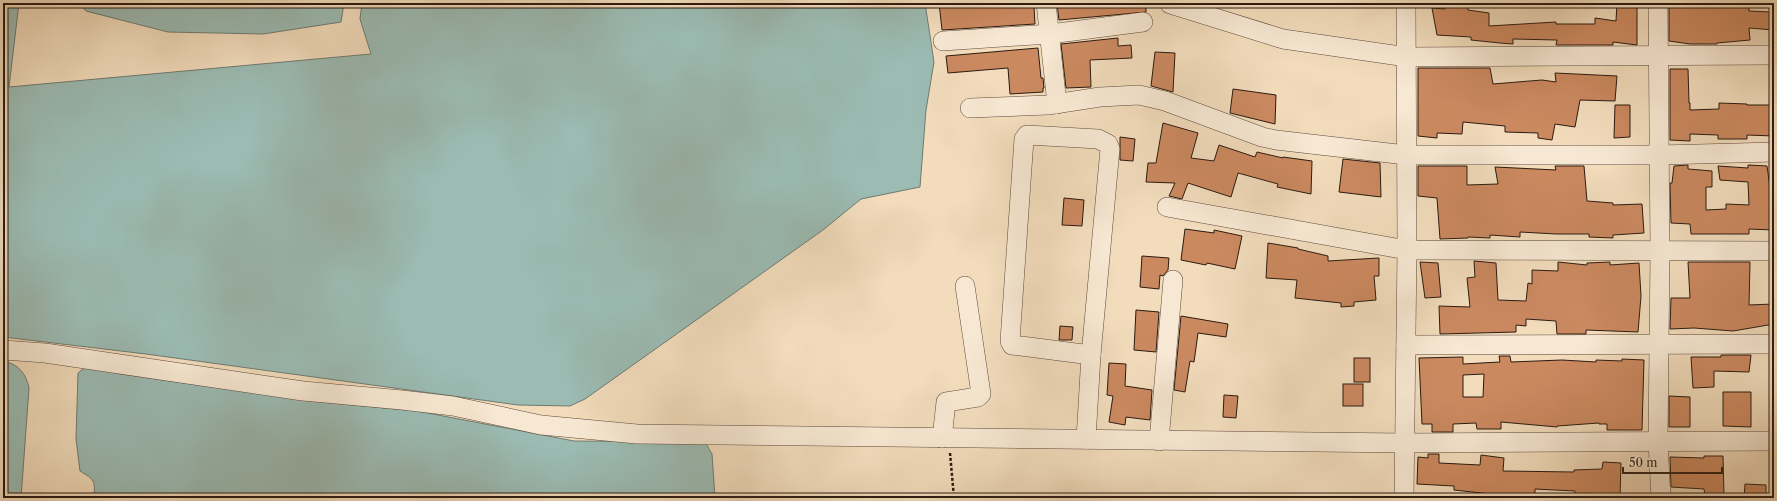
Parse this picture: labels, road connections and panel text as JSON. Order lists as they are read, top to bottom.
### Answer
{
  "scale_bar": "50 m"
}
